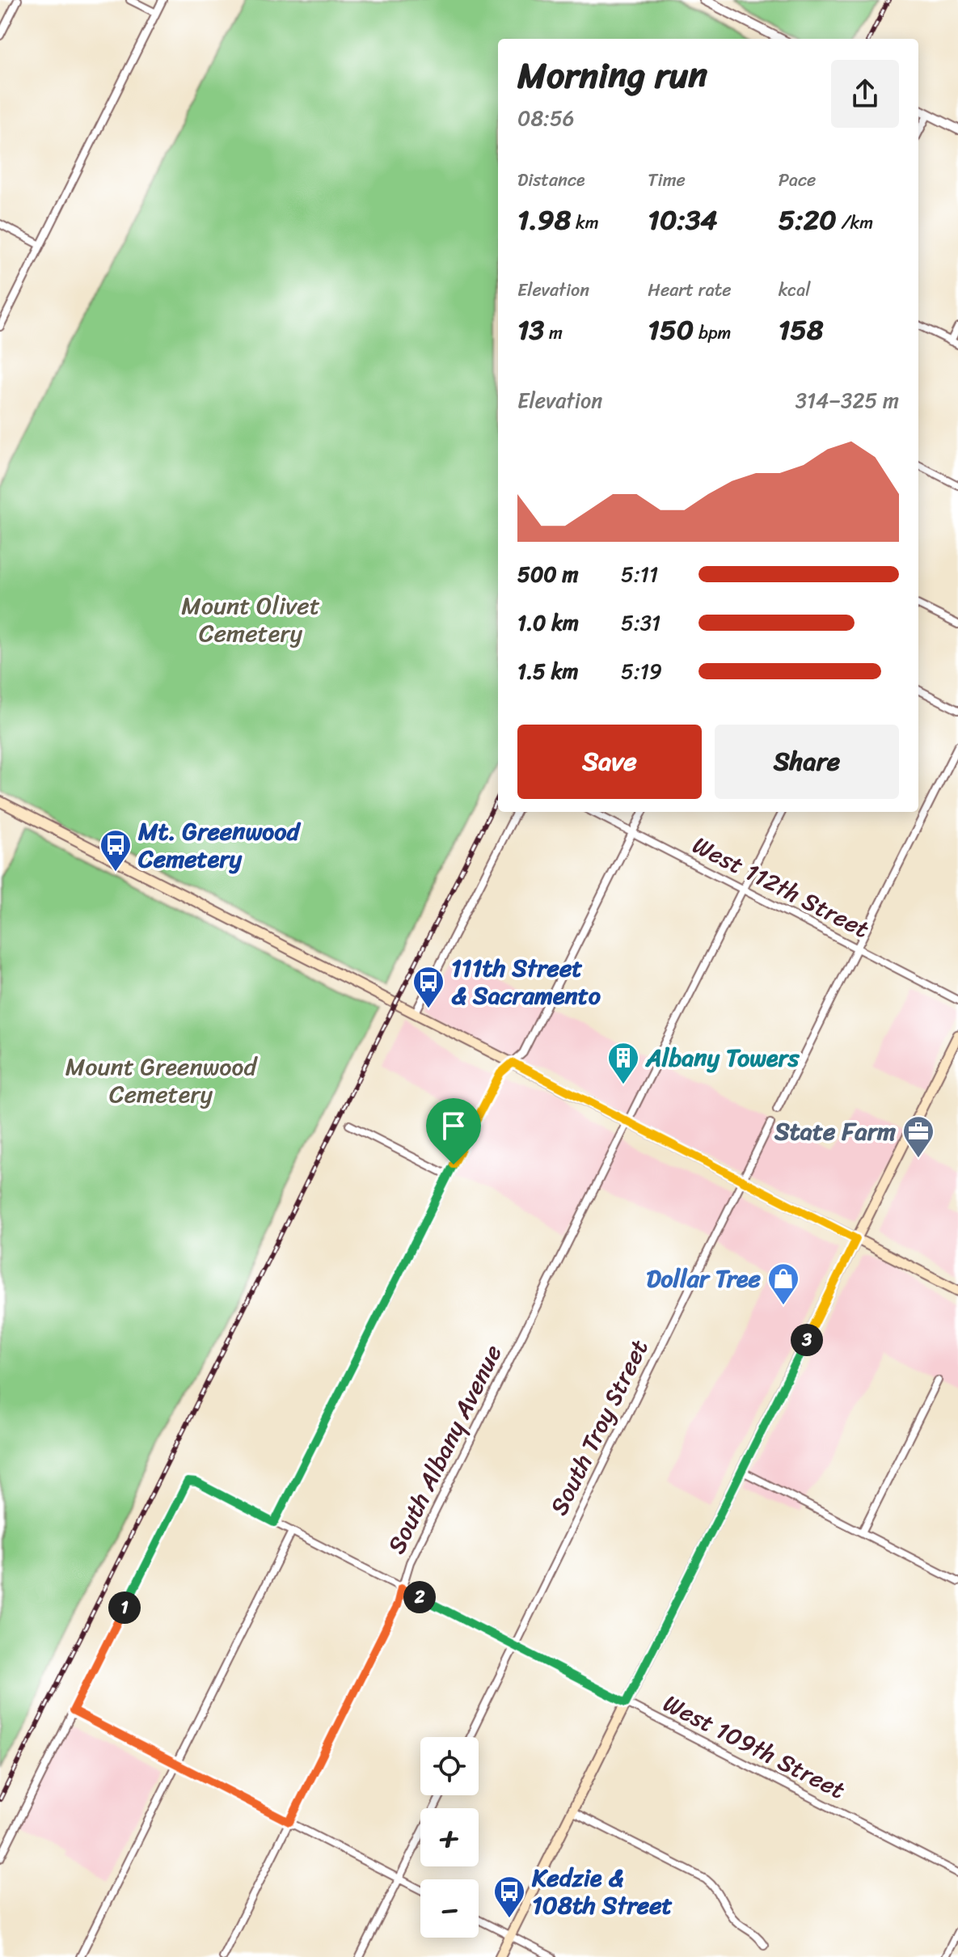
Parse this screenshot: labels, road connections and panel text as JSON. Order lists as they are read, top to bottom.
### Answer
{
  "streets": {
    "street": [
      "West 112th Street",
      "South Troy Street",
      "South Albany Avenue",
      "West 109th Street"
    ]
  },
  "crossings": [
    ["South Troy Street", "West 109th Street"],
    ["South Albany Avenue", "West 109th Street"]
  ],
  "parks": ["Mount Olivet Cemetery", "Mount Greenwood Cemetery"],
  "places": {
    "bus stop": ["Mt. Greenwood Cemetery", "111th Street & Sacramento", "Kedzie & 108th Street"],
    "building": ["Albany Towers"],
    "office": ["State Farm"],
    "shop": ["Dollar Tree"]
  },
  "page": {
    "heading": ["Morning run", "08:56"],
    "stats": [
      ["Distance", "1.98 km"],
      ["Time", "10:34"],
      ["Pace", "5:20 /km"],
      ["Elevation", "13 m"],
      ["Heart rate", "150 bpm"],
      ["kcal", "158"]
    ],
    "chart": ["Elevation", "314–325 m"],
    "list": [
      {
        "name": "500 m",
        "note": "5:11"
      },
      {
        "name": "1.0 km",
        "note": "5:31"
      },
      {
        "name": "1.5 km",
        "note": "5:19"
      }
    ],
    "buttons": ["Save", "Share"],
    "pins": ["3", "2", "1"],
    "map_buttons": ["+", "−"]
  }
}
